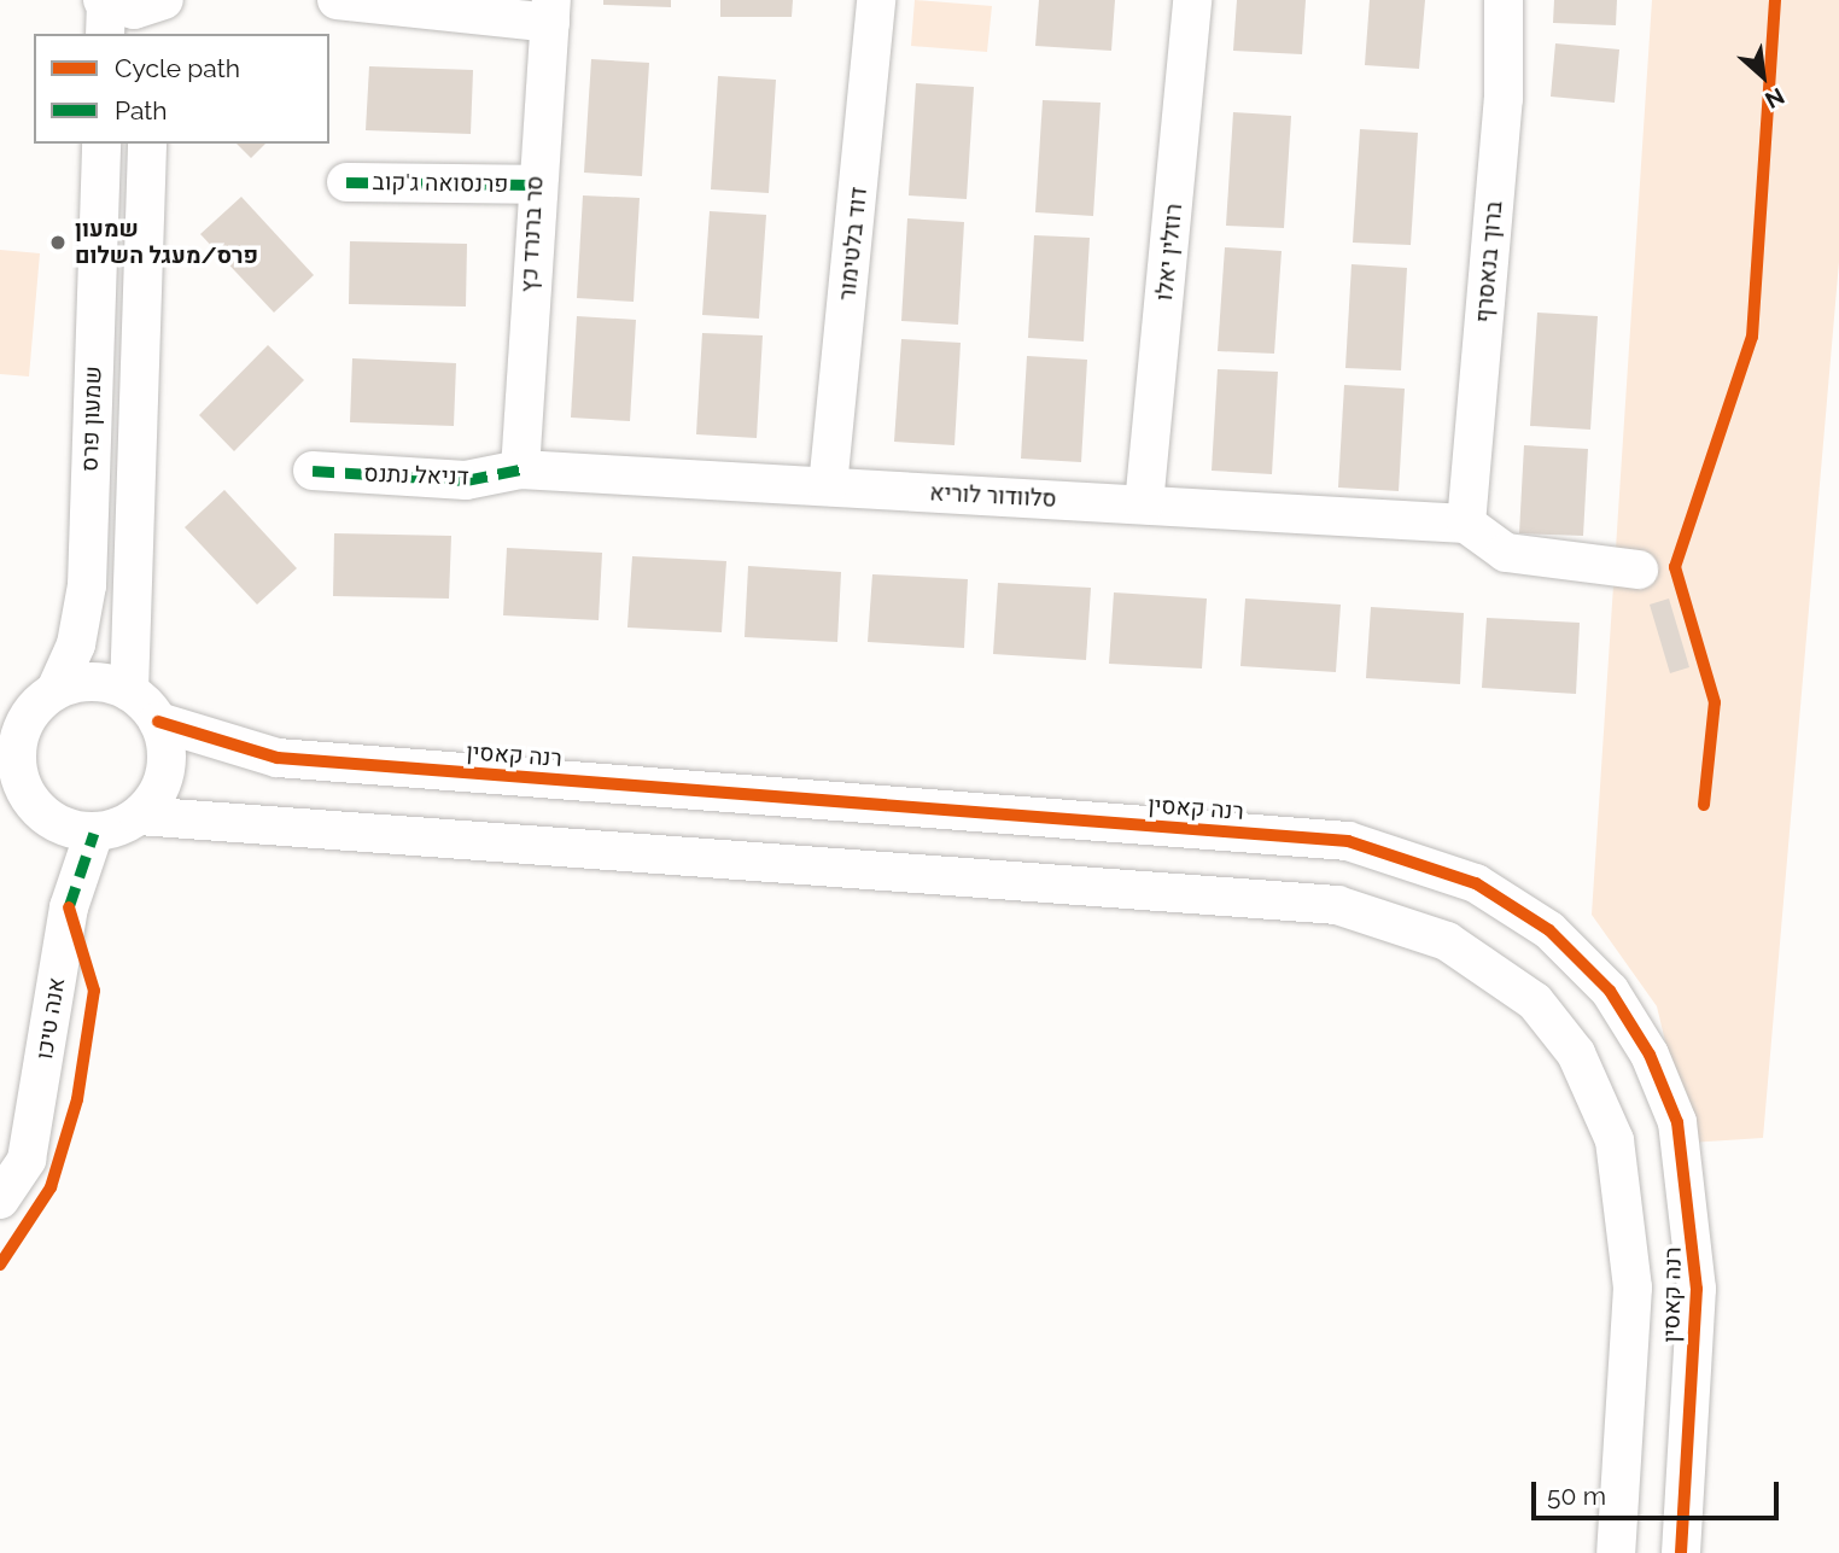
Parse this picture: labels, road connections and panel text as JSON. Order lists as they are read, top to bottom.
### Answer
{
  "streets": {
    "street": [
      "פרנסואה ג'קוב",
      "סר ברנרד כץ",
      "דוד בלטימור",
      "רוזלין יאלו",
      "ברוך בנאסרף",
      "שמעון פרס",
      "דניאל נתנס",
      "סלוודור לוריא",
      "רנה קאסין",
      "אנה טיכו"
    ]
  },
  "crossings": [
    ["פרנסואה ג'קוב", "סר ברנרד כץ"],
    ["סר ברנרד כץ", "דניאל נתנס"],
    ["סר ברנרד כץ", "סלוודור לוריא"],
    ["דוד בלטימור", "סלוודור לוריא"],
    ["רוזלין יאלו", "סלוודור לוריא"],
    ["ברוך בנאסרף", "סלוודור לוריא"],
    ["שמעון פרס", "רנה קאסין"],
    ["שמעון פרס", "אנה טיכו"],
    ["דניאל נתנס", "סלוודור לוריא"],
    ["רנה קאסין", "אנה טיכו"]
  ],
  "places": ["שמעון פרס/מעגל השלום"],
  "legend": ["Cycle path", "Path"],
  "scale_bar": "50 m",
  "north": "bottom right"
}
